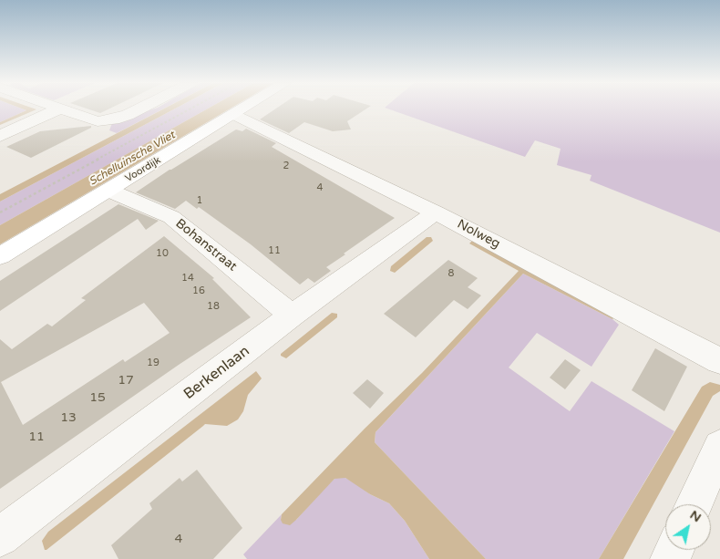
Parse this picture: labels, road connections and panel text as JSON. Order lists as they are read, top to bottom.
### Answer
{
  "streets": {
    "street": [
      "Voordijk",
      "Nolweg",
      "Bohanstraat",
      "Berkenlaan"
    ]
  },
  "crossings": [
    ["Voordijk", "Nolweg"],
    ["Voordijk", "Bohanstraat"],
    ["Nolweg", "Berkenlaan"],
    ["Bohanstraat", "Berkenlaan"]
  ],
  "water": ["Schelluinsche Vliet"],
  "house_numbers": [
    "2",
    "4",
    "1",
    "11",
    "10",
    "8",
    "14",
    "16",
    "18",
    "19",
    "17",
    "15",
    "13",
    "11",
    "4"
  ],
  "north": "top right"
}
